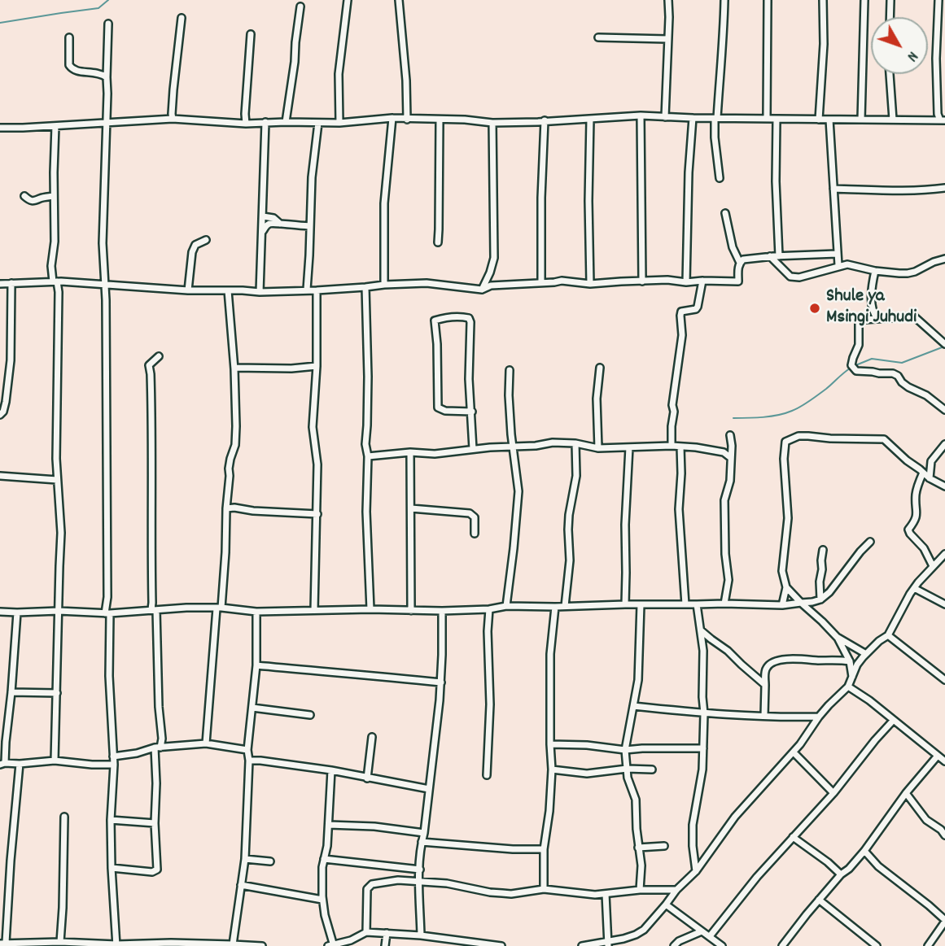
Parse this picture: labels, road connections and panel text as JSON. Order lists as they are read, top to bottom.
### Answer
{
  "places": ["Shule ya Msingi Juhudi"],
  "north": "bottom right"
}
